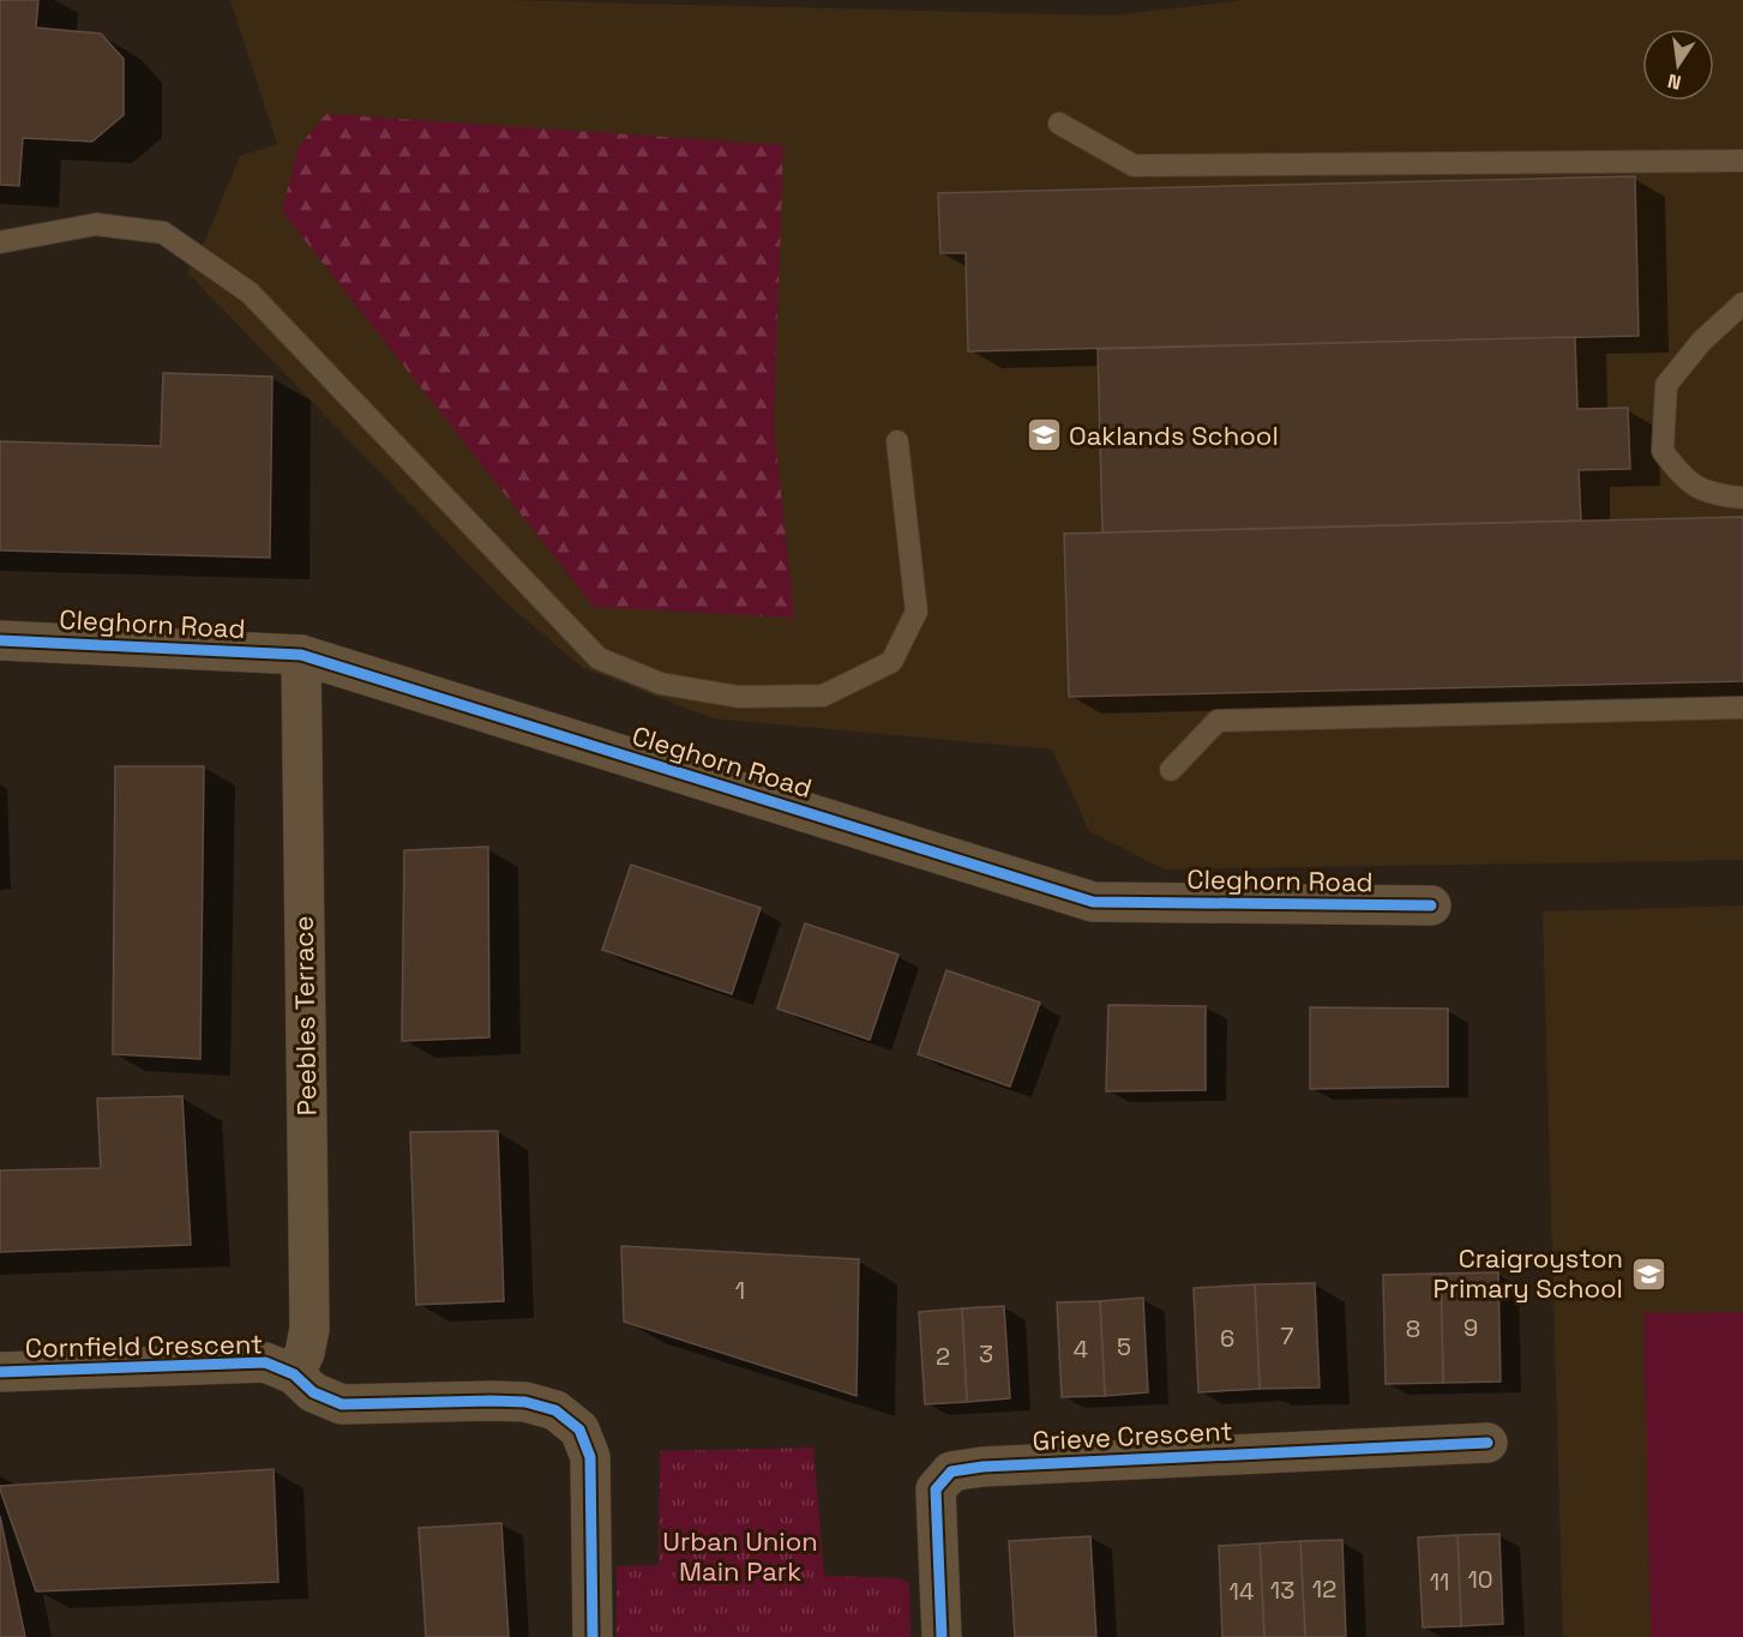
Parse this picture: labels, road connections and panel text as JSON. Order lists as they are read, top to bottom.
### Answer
{
  "streets": {
    "street": [
      "Cleghorn Road",
      "Peebles Terrace",
      "Cornfield Crescent",
      "Grieve Crescent"
    ]
  },
  "crossings": [
    ["Cleghorn Road", "Peebles Terrace"],
    ["Peebles Terrace", "Cornfield Crescent"]
  ],
  "parks": ["Urban Union Main Park"],
  "places": {
    "school or university": ["Oaklands School", "Craigroyston Primary School"]
  },
  "house_numbers": [
    "1",
    "9",
    "8",
    "7",
    "6",
    "5",
    "4",
    "3",
    "2",
    "10",
    "11",
    "12",
    "13",
    "14"
  ],
  "north": "bottom"
}
